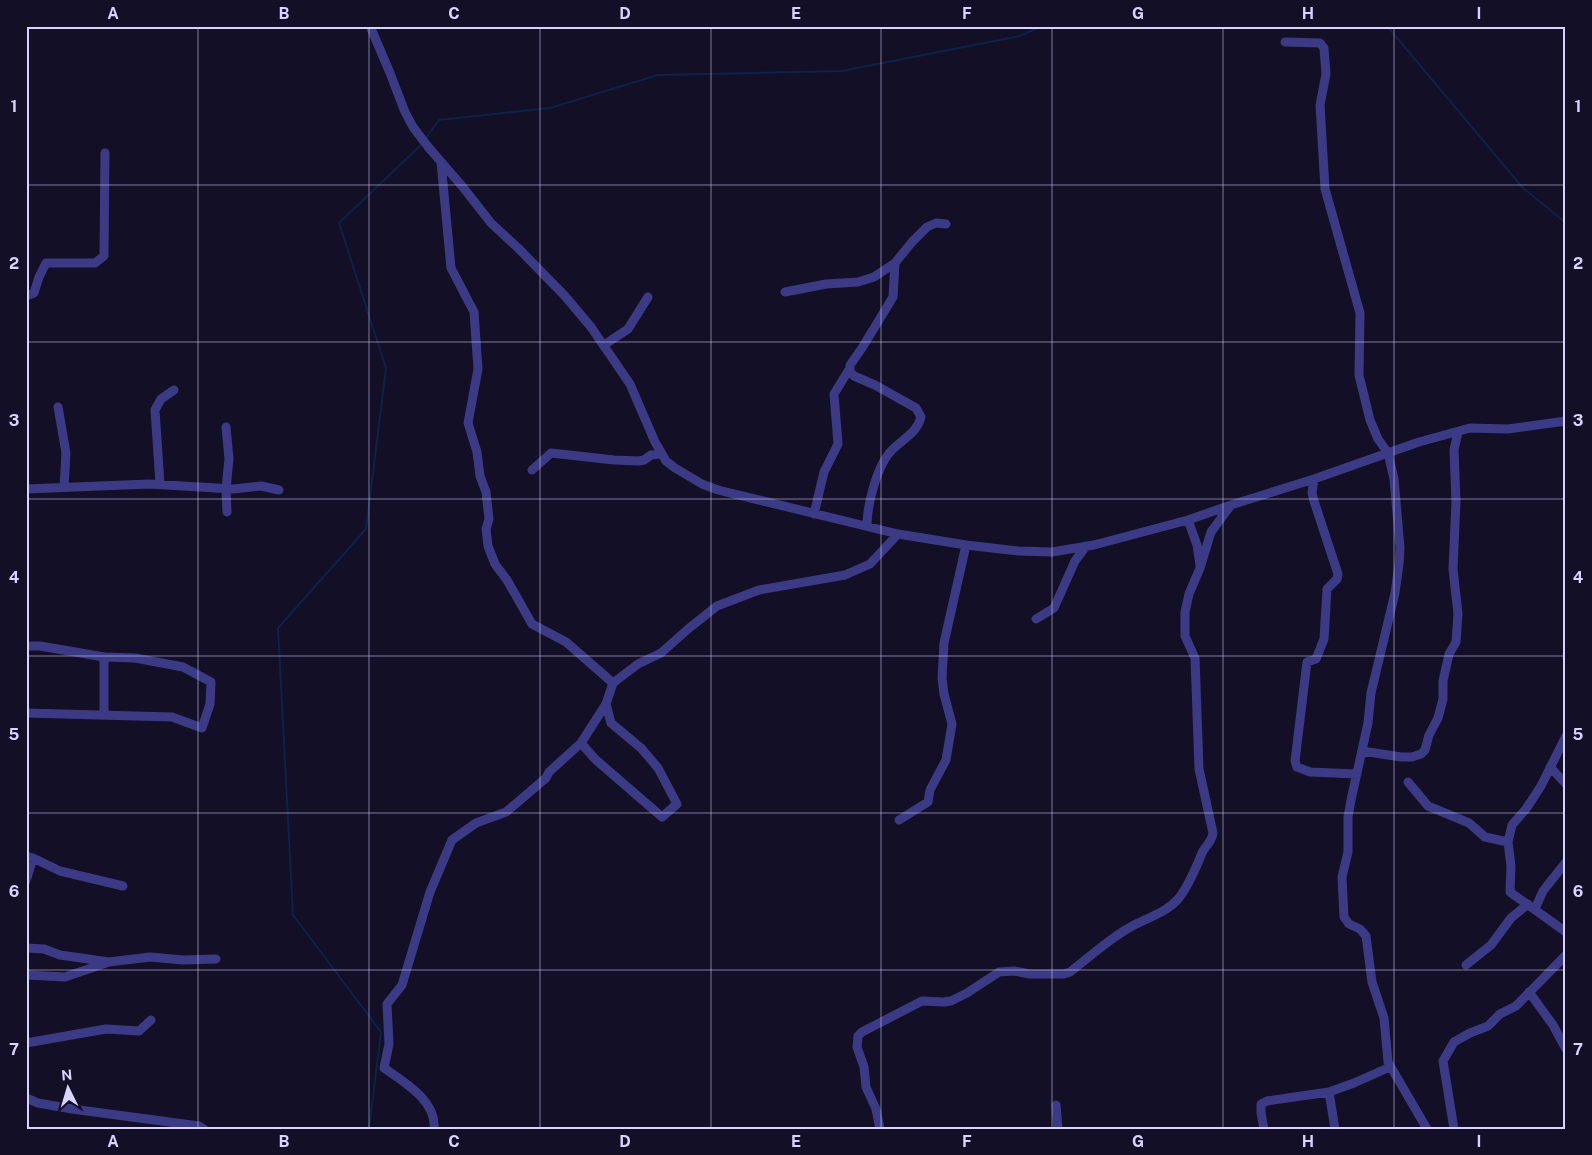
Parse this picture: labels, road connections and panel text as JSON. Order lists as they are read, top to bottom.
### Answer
{
  "north": "top",
  "grid": {
    "columns": [
      "A",
      "B",
      "C",
      "D",
      "E",
      "F",
      "G",
      "H",
      "I"
    ],
    "rows": [
      "1",
      "2",
      "3",
      "4",
      "5",
      "6",
      "7"
    ]
  }
}
